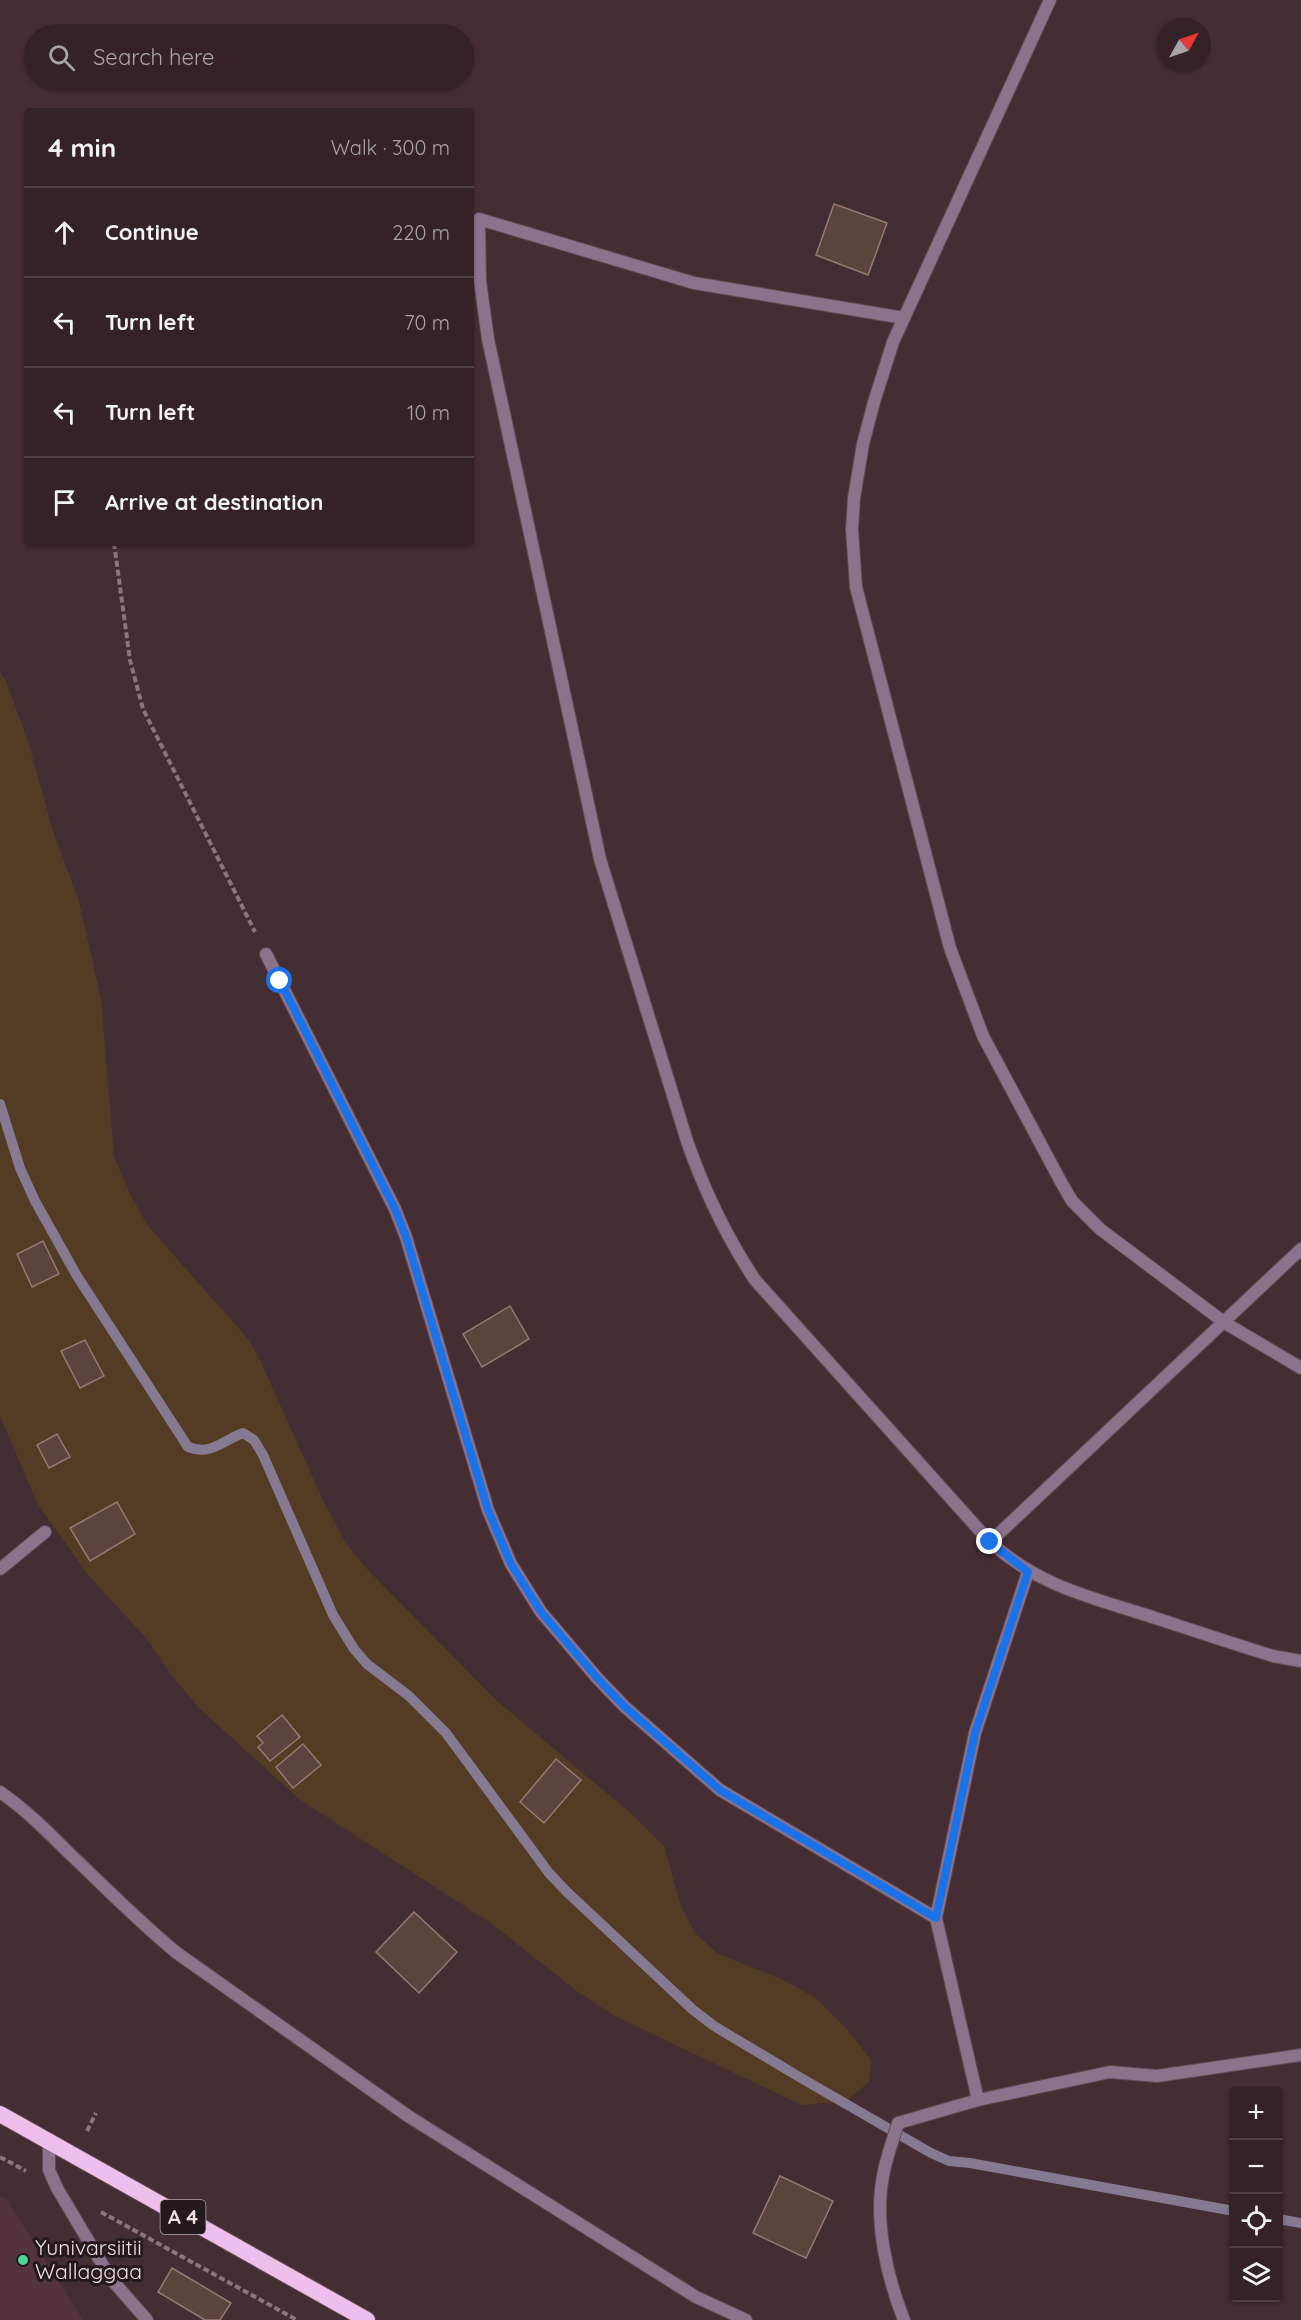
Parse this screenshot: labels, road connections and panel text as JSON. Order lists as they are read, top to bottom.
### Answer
{
  "streets": {
    "highway": ["A 4"]
  },
  "places": ["Yunivarsiitii Wallaggaa"],
  "north": "top right",
  "page": {
    "search": "Search here",
    "heading": ["4 min", "Walk · 300 m"],
    "list": [
      ["Continue", "220 m"],
      ["Turn left", "70 m"],
      ["Turn left", "10 m"],
      "Arrive at destination"
    ],
    "map_buttons": ["+", "−"]
  }
}
